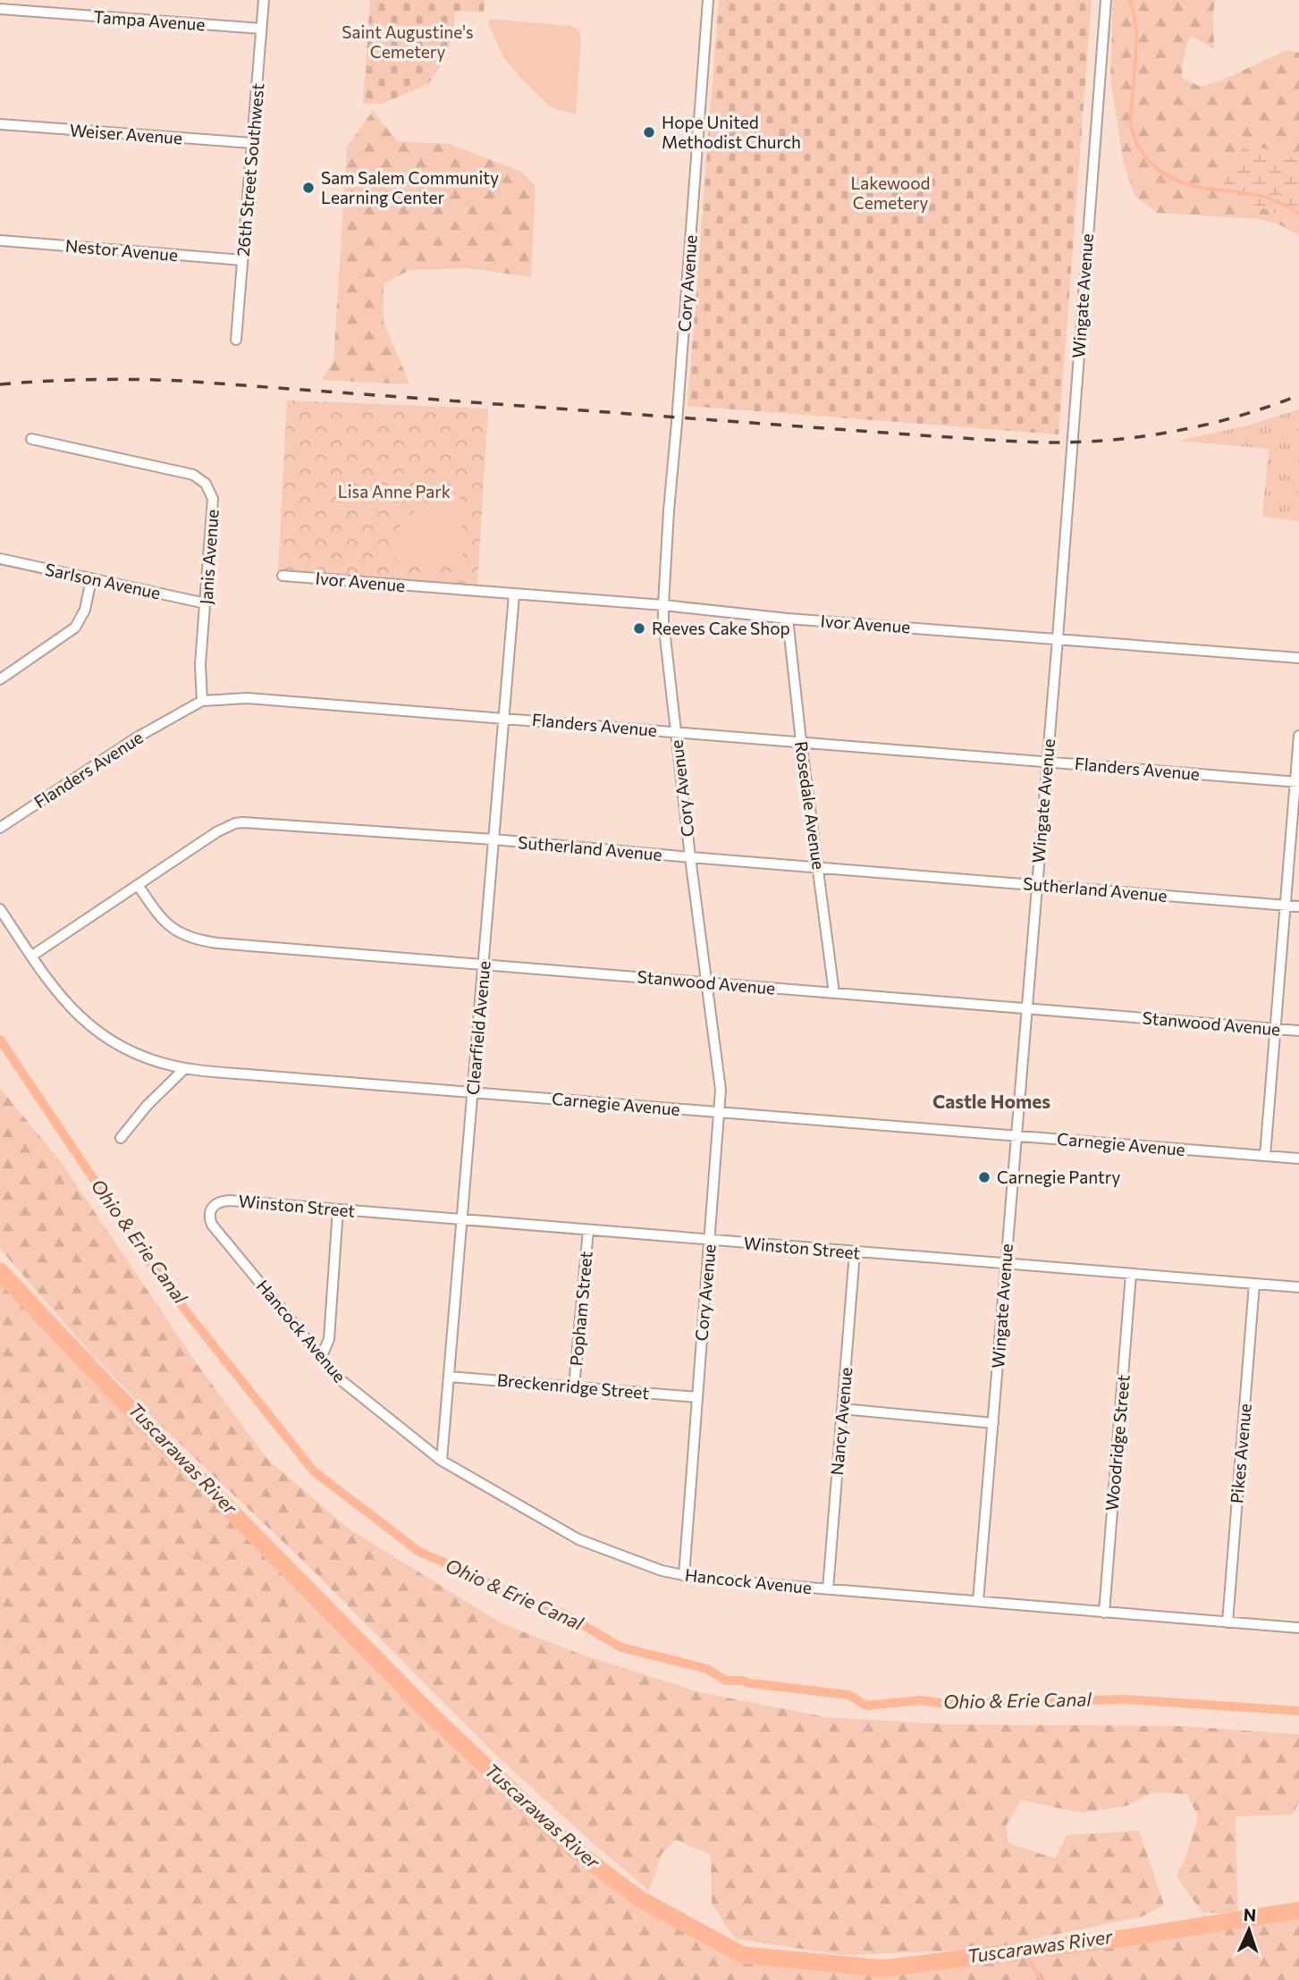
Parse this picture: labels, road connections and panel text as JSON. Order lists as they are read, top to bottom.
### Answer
{
  "streets": {
    "street": [
      "Tampa Avenue",
      "Weiser Avenue",
      "26th Street Southwest",
      "Nestor Avenue",
      "Cory Avenue",
      "Wingate Avenue",
      "Janis Avenue",
      "Sarlson Avenue",
      "Ivor Avenue",
      "Flanders Avenue",
      "Rosedale Avenue",
      "Sutherland Avenue",
      "Stanwood Avenue",
      "Clearfield Avenue",
      "Carnegie Avenue",
      "Winston Street",
      "Popham Street",
      "Hancock Avenue",
      "Breckenridge Street",
      "Nancy Avenue",
      "Woodridge Street",
      "Pikes Avenue"
    ]
  },
  "crossings": [
    ["Tampa Avenue", "26th Street Southwest"],
    ["Weiser Avenue", "26th Street Southwest"],
    ["26th Street Southwest", "Nestor Avenue"],
    ["Cory Avenue", "Ivor Avenue"],
    ["Cory Avenue", "Flanders Avenue"],
    ["Cory Avenue", "Sutherland Avenue"],
    ["Cory Avenue", "Stanwood Avenue"],
    ["Cory Avenue", "Carnegie Avenue"],
    ["Cory Avenue", "Winston Street"],
    ["Cory Avenue", "Hancock Avenue"],
    ["Cory Avenue", "Breckenridge Street"],
    ["Wingate Avenue", "Ivor Avenue"],
    ["Wingate Avenue", "Flanders Avenue"],
    ["Wingate Avenue", "Sutherland Avenue"],
    ["Wingate Avenue", "Stanwood Avenue"],
    ["Wingate Avenue", "Carnegie Avenue"],
    ["Wingate Avenue", "Winston Street"],
    ["Wingate Avenue", "Hancock Avenue"],
    ["Janis Avenue", "Sarlson Avenue"],
    ["Janis Avenue", "Flanders Avenue"],
    ["Ivor Avenue", "Rosedale Avenue"],
    ["Ivor Avenue", "Clearfield Avenue"],
    ["Flanders Avenue", "Rosedale Avenue"],
    ["Flanders Avenue", "Clearfield Avenue"],
    ["Rosedale Avenue", "Sutherland Avenue"],
    ["Rosedale Avenue", "Stanwood Avenue"],
    ["Sutherland Avenue", "Stanwood Avenue"],
    ["Sutherland Avenue", "Clearfield Avenue"],
    ["Sutherland Avenue", "Carnegie Avenue"],
    ["Stanwood Avenue", "Clearfield Avenue"],
    ["Clearfield Avenue", "Carnegie Avenue"],
    ["Clearfield Avenue", "Winston Street"],
    ["Clearfield Avenue", "Hancock Avenue"],
    ["Clearfield Avenue", "Breckenridge Street"],
    ["Winston Street", "Popham Street"],
    ["Winston Street", "Hancock Avenue"],
    ["Winston Street", "Nancy Avenue"],
    ["Winston Street", "Woodridge Street"],
    ["Winston Street", "Pikes Avenue"],
    ["Popham Street", "Breckenridge Street"],
    ["Hancock Avenue", "Nancy Avenue"],
    ["Hancock Avenue", "Woodridge Street"],
    ["Hancock Avenue", "Pikes Avenue"]
  ],
  "districts": ["Castle Homes"],
  "water": ["Ohio & Erie Canal", "Tuscarawas River"],
  "parks": ["Saint Augustine's Cemetery", "Lakewood Cemetery", "Lisa Anne Park"],
  "places": [
    "Hope United Methodist Church",
    "Sam Salem Community Learning Center",
    "Reeves Cake Shop",
    "Carnegie Pantry"
  ],
  "north": "top"
}
